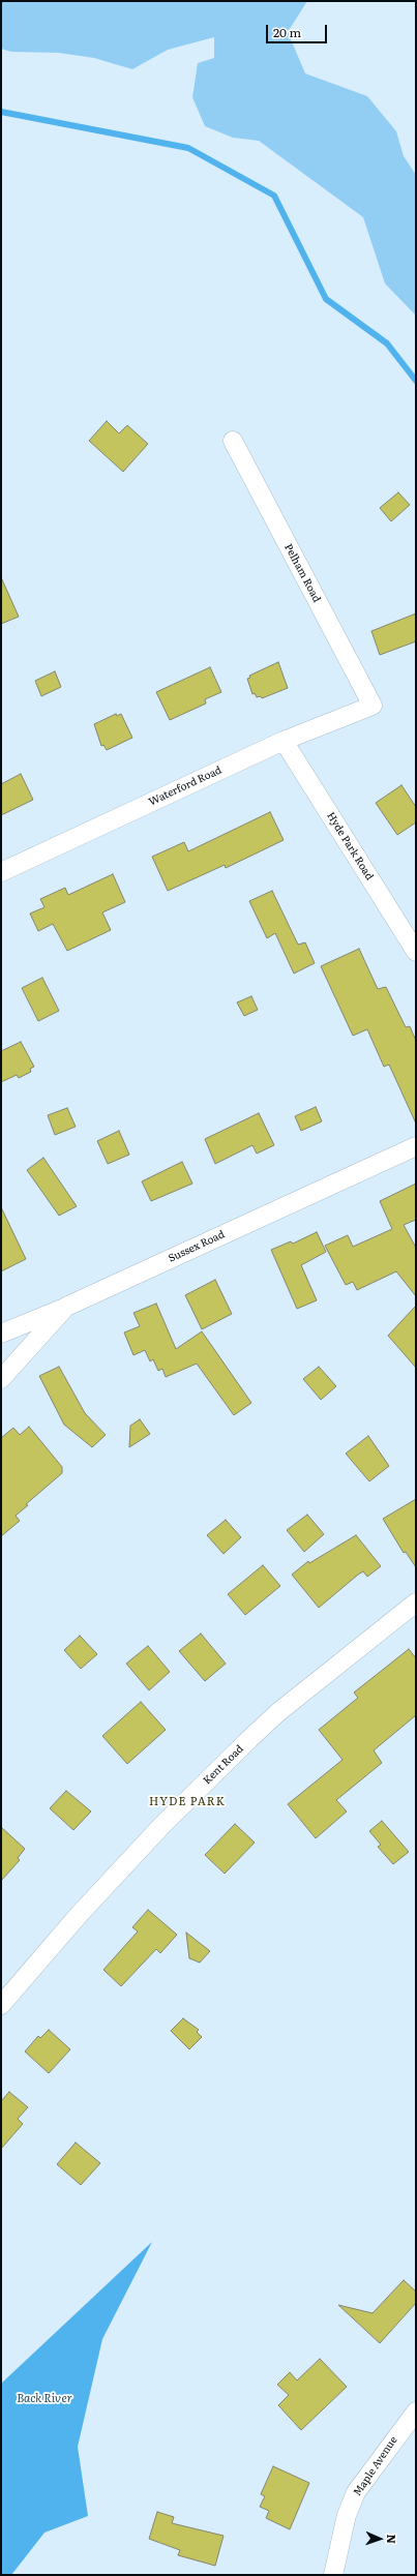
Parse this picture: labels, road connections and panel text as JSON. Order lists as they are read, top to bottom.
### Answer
{
  "streets": {
    "street": [
      "Pelham Road",
      "Waterford Road",
      "Hyde Park Road",
      "Sussex Road",
      "Kent Road",
      "Maple Avenue"
    ]
  },
  "crossings": [
    ["Pelham Road", "Waterford Road"],
    ["Waterford Road", "Hyde Park Road"]
  ],
  "districts": ["HYDE PARK"],
  "water": ["Back River"],
  "scale_bar": "20 m",
  "north": "right"
}
